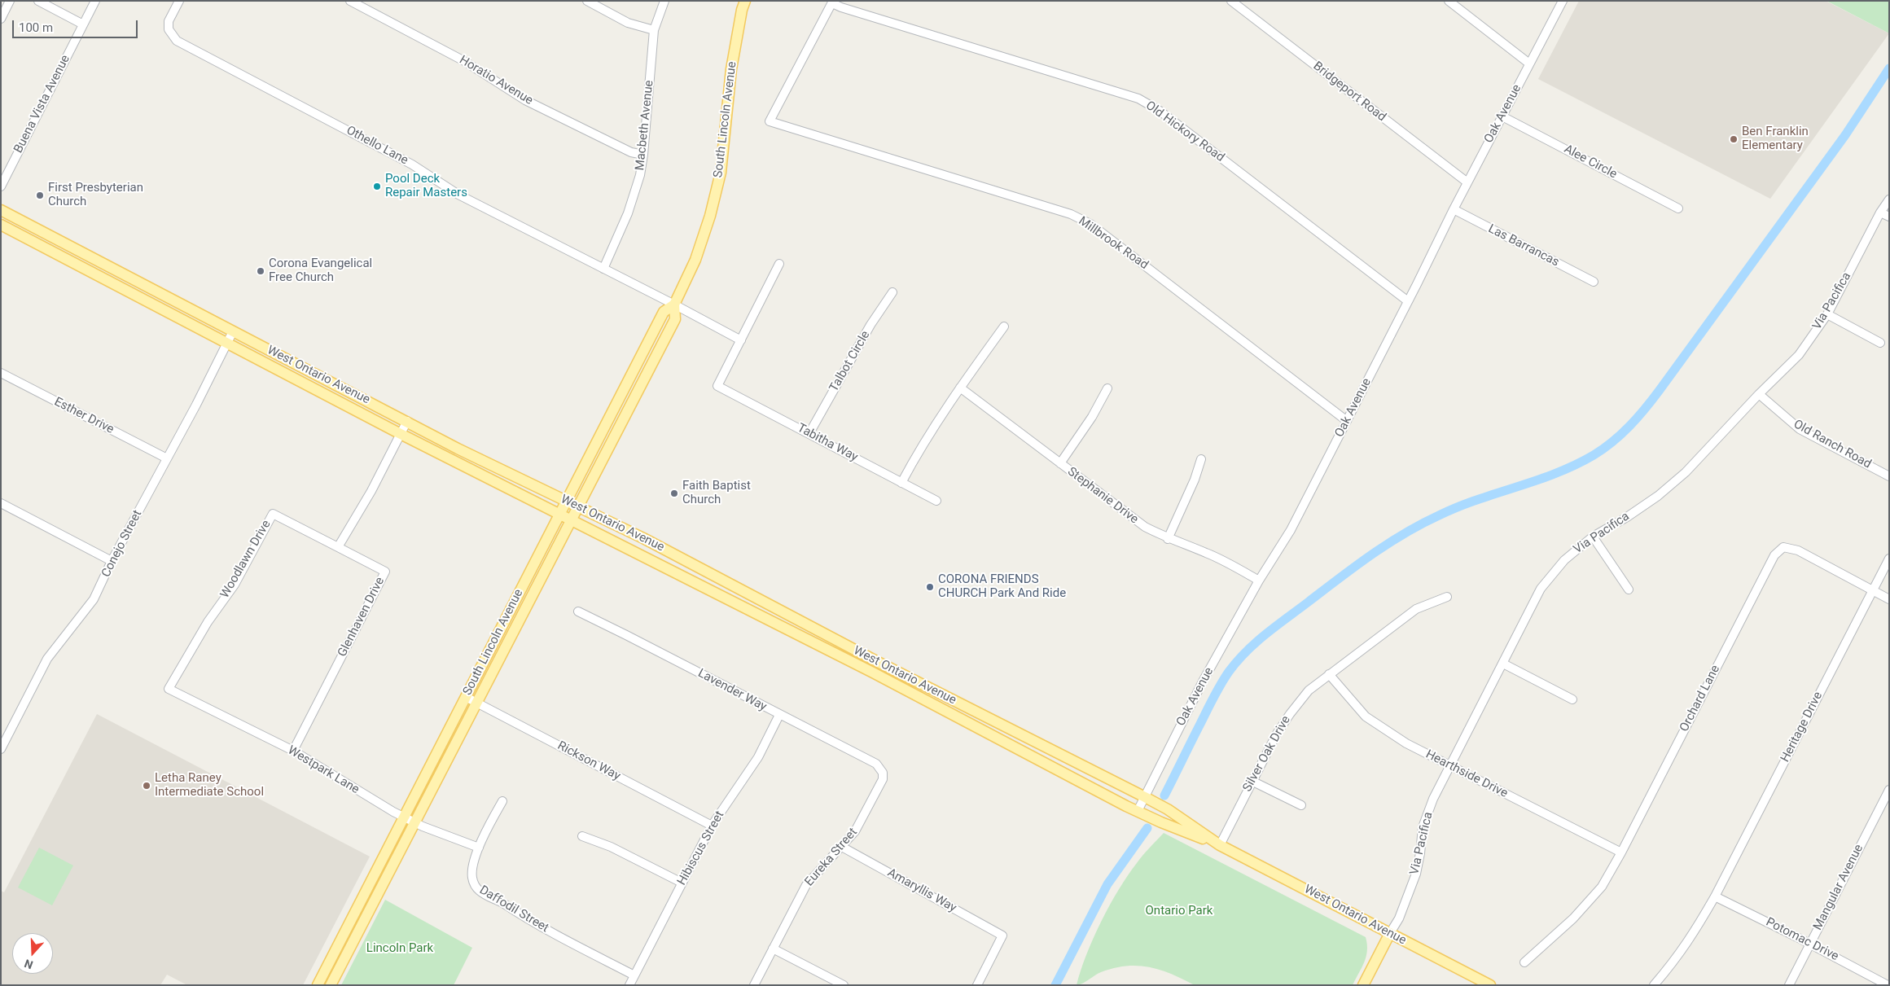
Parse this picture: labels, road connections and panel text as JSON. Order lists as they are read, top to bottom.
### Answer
{
  "streets": {
    "main road": ["South Lincoln Avenue", "Via Pacifica", "West Ontario Avenue"],
    "street": [
      "Horatio Avenue",
      "Bridgeport Road",
      "Buena Vista Avenue",
      "Oak Avenue",
      "Macbeth Avenue",
      "Old Hickory Road",
      "Othello Lane",
      "Alee Circle",
      "Millbrook Road",
      "Las Barrancas",
      "Talbot Circle",
      "Esther Drive",
      "Tabitha Way",
      "Old Ranch Road",
      "Stephanie Drive",
      "Conejo Street",
      "Woodlawn Drive",
      "Glenhaven Drive",
      "Lavender Way",
      "Orchard Lane",
      "Heritage Drive",
      "Silver Oak Drive",
      "Rickson Way",
      "Westpark Lane",
      "Hearthside Drive",
      "Hibiscus Street",
      "Eureka Street",
      "Mangular Avenue",
      "Amaryllis Way",
      "Daffodil Street",
      "Potomac Drive"
    ]
  },
  "crossings": [
    ["Horatio Avenue", "Macbeth Avenue"],
    ["Bridgeport Road", "Oak Avenue"],
    ["Oak Avenue", "Old Hickory Road"],
    ["Oak Avenue", "Alee Circle"],
    ["Oak Avenue", "Millbrook Road"],
    ["Oak Avenue", "Las Barrancas"],
    ["Oak Avenue", "West Ontario Avenue"],
    ["Oak Avenue", "Stephanie Drive"],
    ["South Lincoln Avenue", "Othello Lane"],
    ["South Lincoln Avenue", "West Ontario Avenue"],
    ["South Lincoln Avenue", "Rickson Way"],
    ["South Lincoln Avenue", "Westpark Lane"],
    ["Macbeth Avenue", "Othello Lane"],
    ["Old Hickory Road", "Millbrook Road"],
    ["Othello Lane", "Tabitha Way"],
    ["Via Pacifica", "West Ontario Avenue"],
    ["Via Pacifica", "Old Ranch Road"],
    ["Via Pacifica", "Hearthside Drive"],
    ["Talbot Circle", "Tabitha Way"],
    ["West Ontario Avenue", "Conejo Street"],
    ["West Ontario Avenue", "Silver Oak Drive"],
    ["Esther Drive", "Conejo Street"],
    ["Woodlawn Drive", "Glenhaven Drive"],
    ["Woodlawn Drive", "Westpark Lane"],
    ["Glenhaven Drive", "Westpark Lane"],
    ["Lavender Way", "Hibiscus Street"],
    ["Lavender Way", "Eureka Street"],
    ["Orchard Lane", "Heritage Drive"],
    ["Orchard Lane", "Hearthside Drive"],
    ["Heritage Drive", "Potomac Drive"],
    ["Silver Oak Drive", "Hearthside Drive"],
    ["Rickson Way", "Hibiscus Street"],
    ["Westpark Lane", "Daffodil Street"],
    ["Hibiscus Street", "Daffodil Street"],
    ["Eureka Street", "Amaryllis Way"],
    ["Mangular Avenue", "Potomac Drive"]
  ],
  "parks": ["Ontario Park", "Lincoln Park"],
  "places": [
    "Ben Franklin Elementary",
    "Pool Deck Repair Masters",
    "First Presbyterian Church",
    "Corona Evangelical Free Church",
    "Faith Baptist Church",
    "CORONA FRIENDS CHURCH Park And Ride",
    "Letha Raney Intermediate School"
  ],
  "scale_bar": "100 m",
  "north": "bottom"
}
